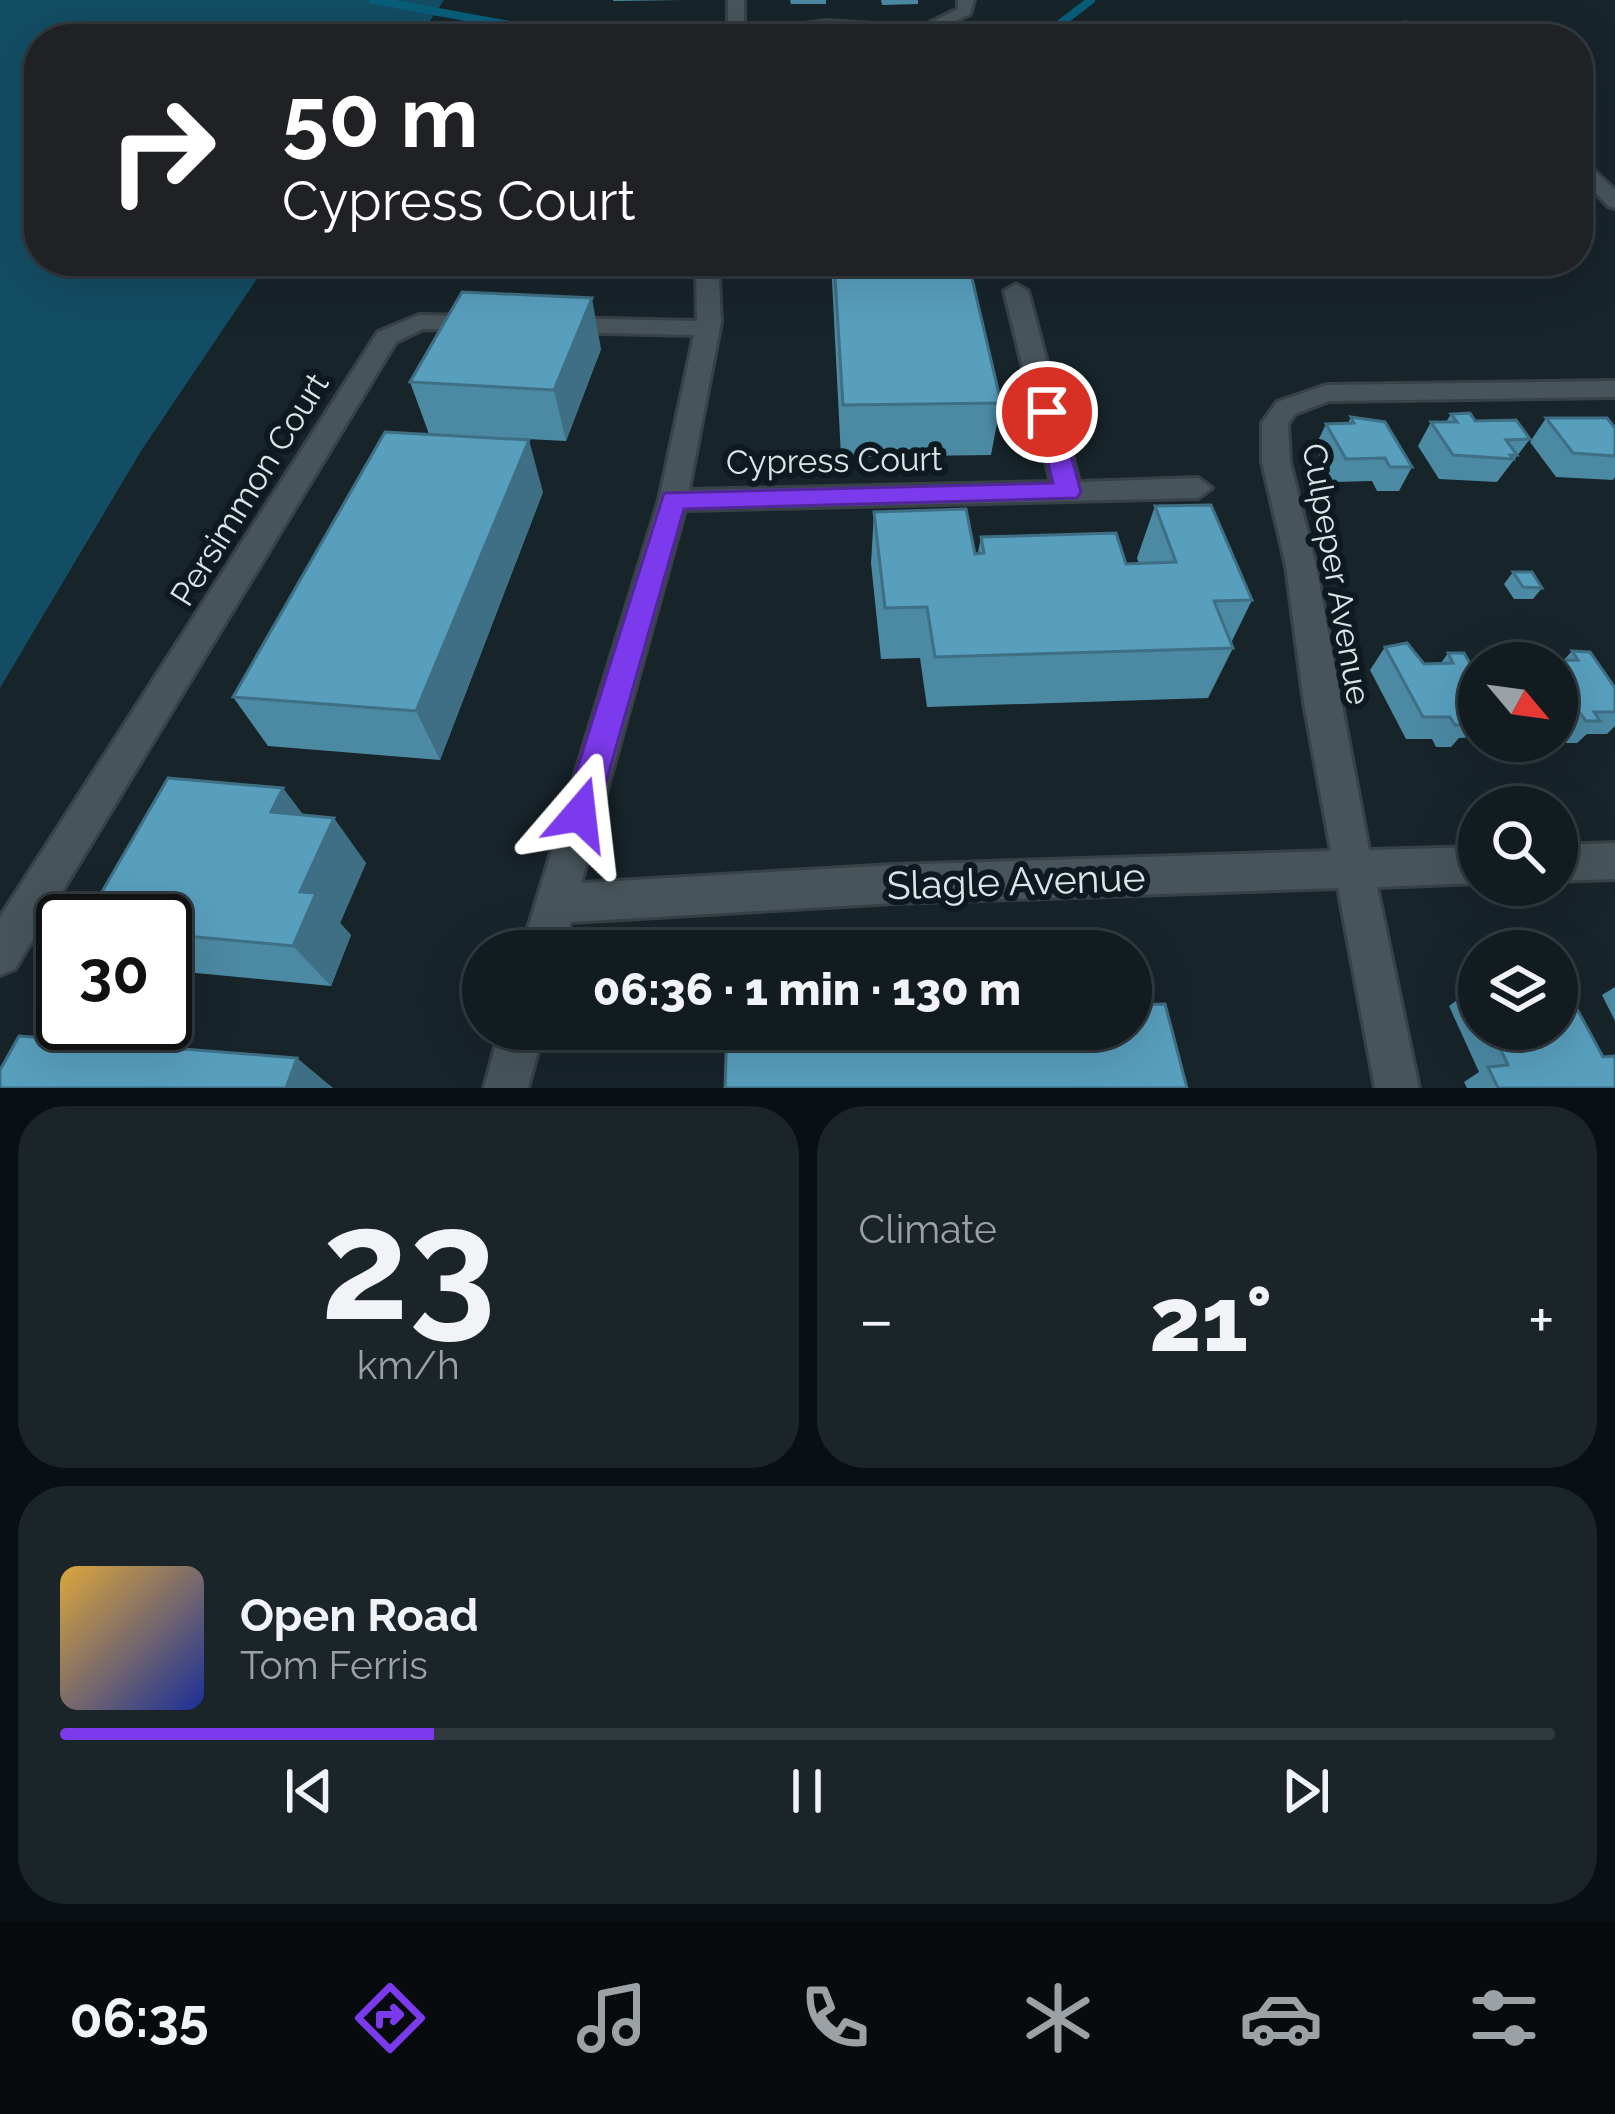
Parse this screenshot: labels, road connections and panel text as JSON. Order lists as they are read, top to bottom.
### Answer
{
  "streets": {
    "street": [
      "Cypress Court",
      "Persimmon Court",
      "Culpeper Avenue",
      "Slagle Avenue"
    ]
  },
  "crossings": [
    ["Culpeper Avenue", "Slagle Avenue"]
  ],
  "north": "bottom right",
  "page": {
    "turn": ["50 m", "Cypress Court"],
    "limit": "30",
    "trip": "06:36 · 1 min · 130 m",
    "tile": [
      ["23", "km/h"],
      "Climate"
    ],
    "heat": ["−", "21°", "+"],
    "song": ["Open Road", "Tom Ferris"],
    "tabs": "06:35"
  }
}
